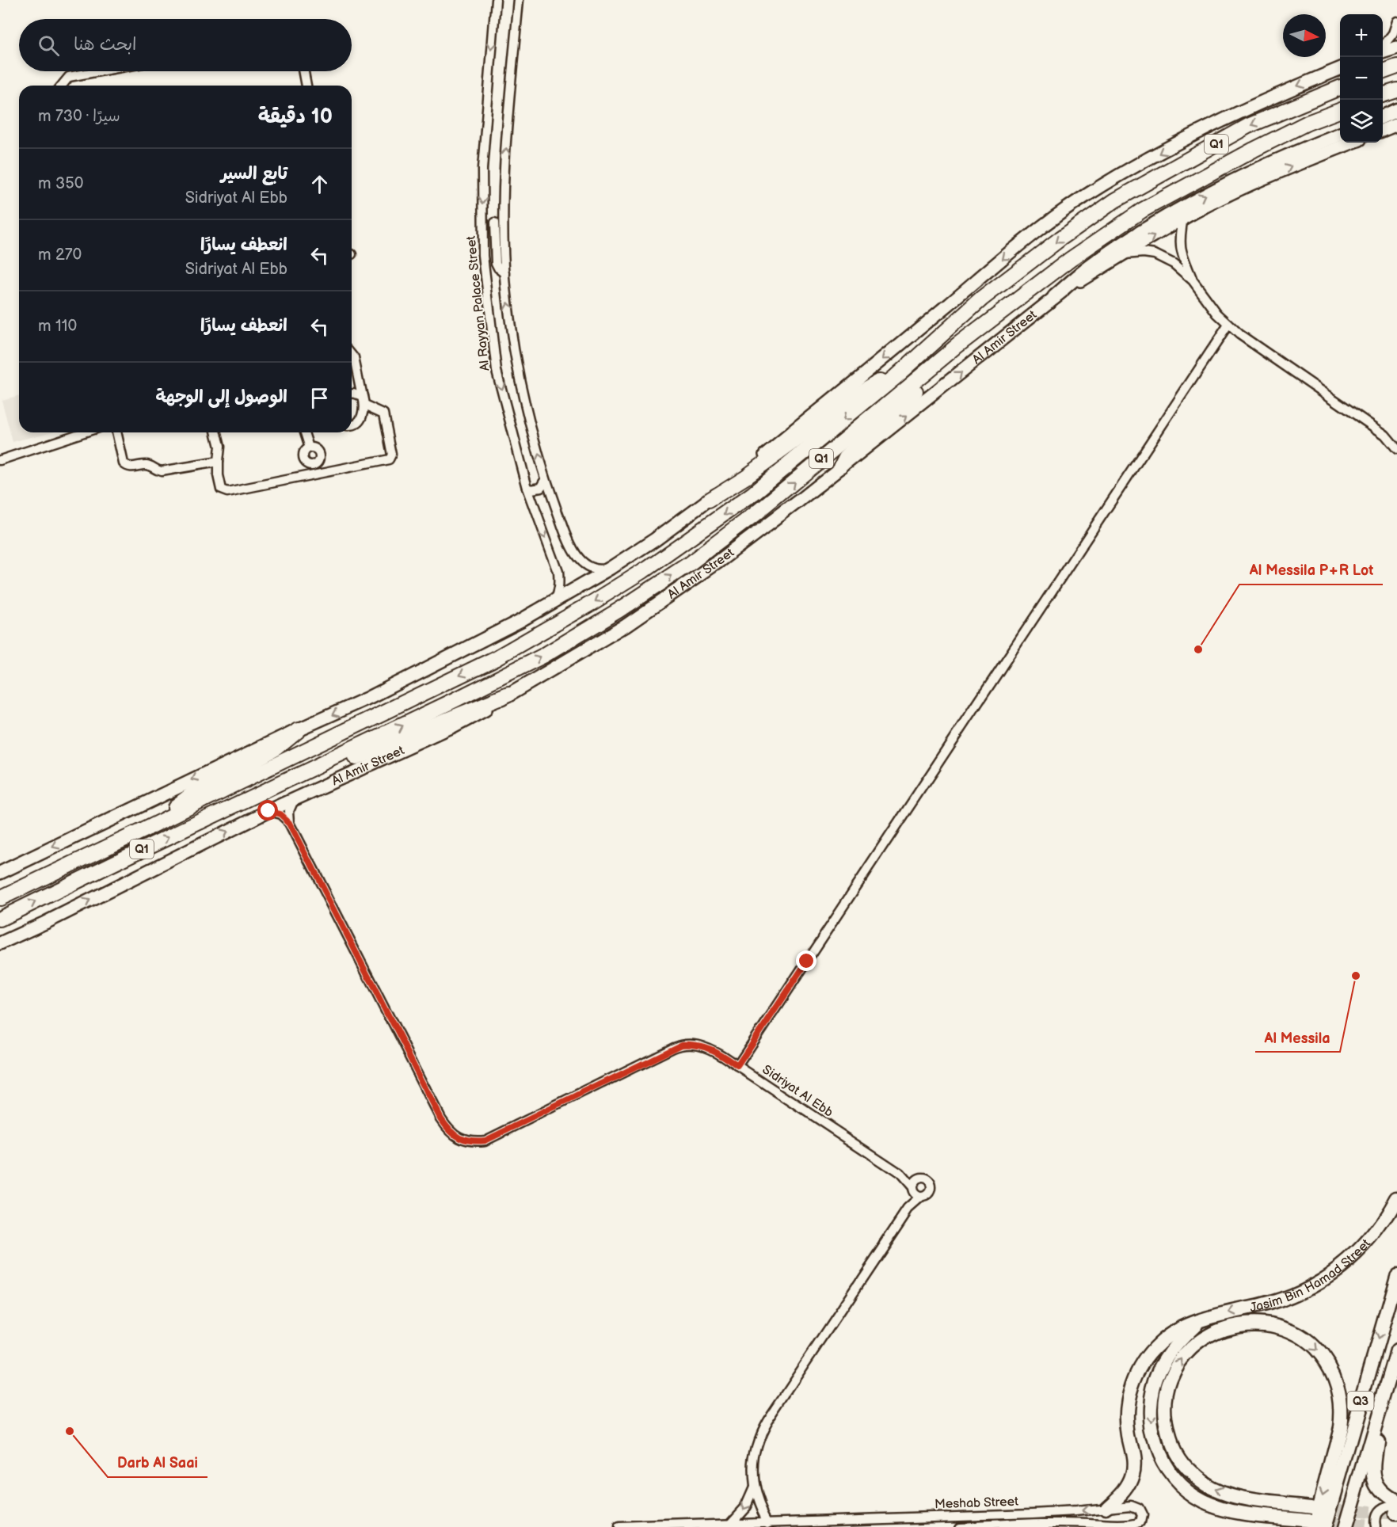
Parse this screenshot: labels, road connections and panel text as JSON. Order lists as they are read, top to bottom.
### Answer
{
  "streets": {
    "highway": ["Q1", "Al Amir Street"],
    "main road": ["Jasim Bin Hamad Street", "Q3"],
    "street": ["Al Rayyan Palace Street", "Sidriyat Al Ebb", "Meshab Street"]
  },
  "crossings": [
    ["Jasim Bin Hamad Street", "Meshab Street"]
  ],
  "places": ["Al Messila P+R Lot", "Al Messila", "Darb Al Saai"],
  "north": "right",
  "page": {
    "map_buttons": ["+", "−"],
    "search": "ابحث هنا",
    "heading": ["10 دقيقة", "سيرًا · 730 m"],
    "list": [
      ["تابع السير", "Sidriyat Al Ebb", "350 m"],
      ["انعطف يسارًا", "Sidriyat Al Ebb", "270 m"],
      ["انعطف يسارًا", "110 m"],
      "الوصول إلى الوجهة"
    ]
  }
}
